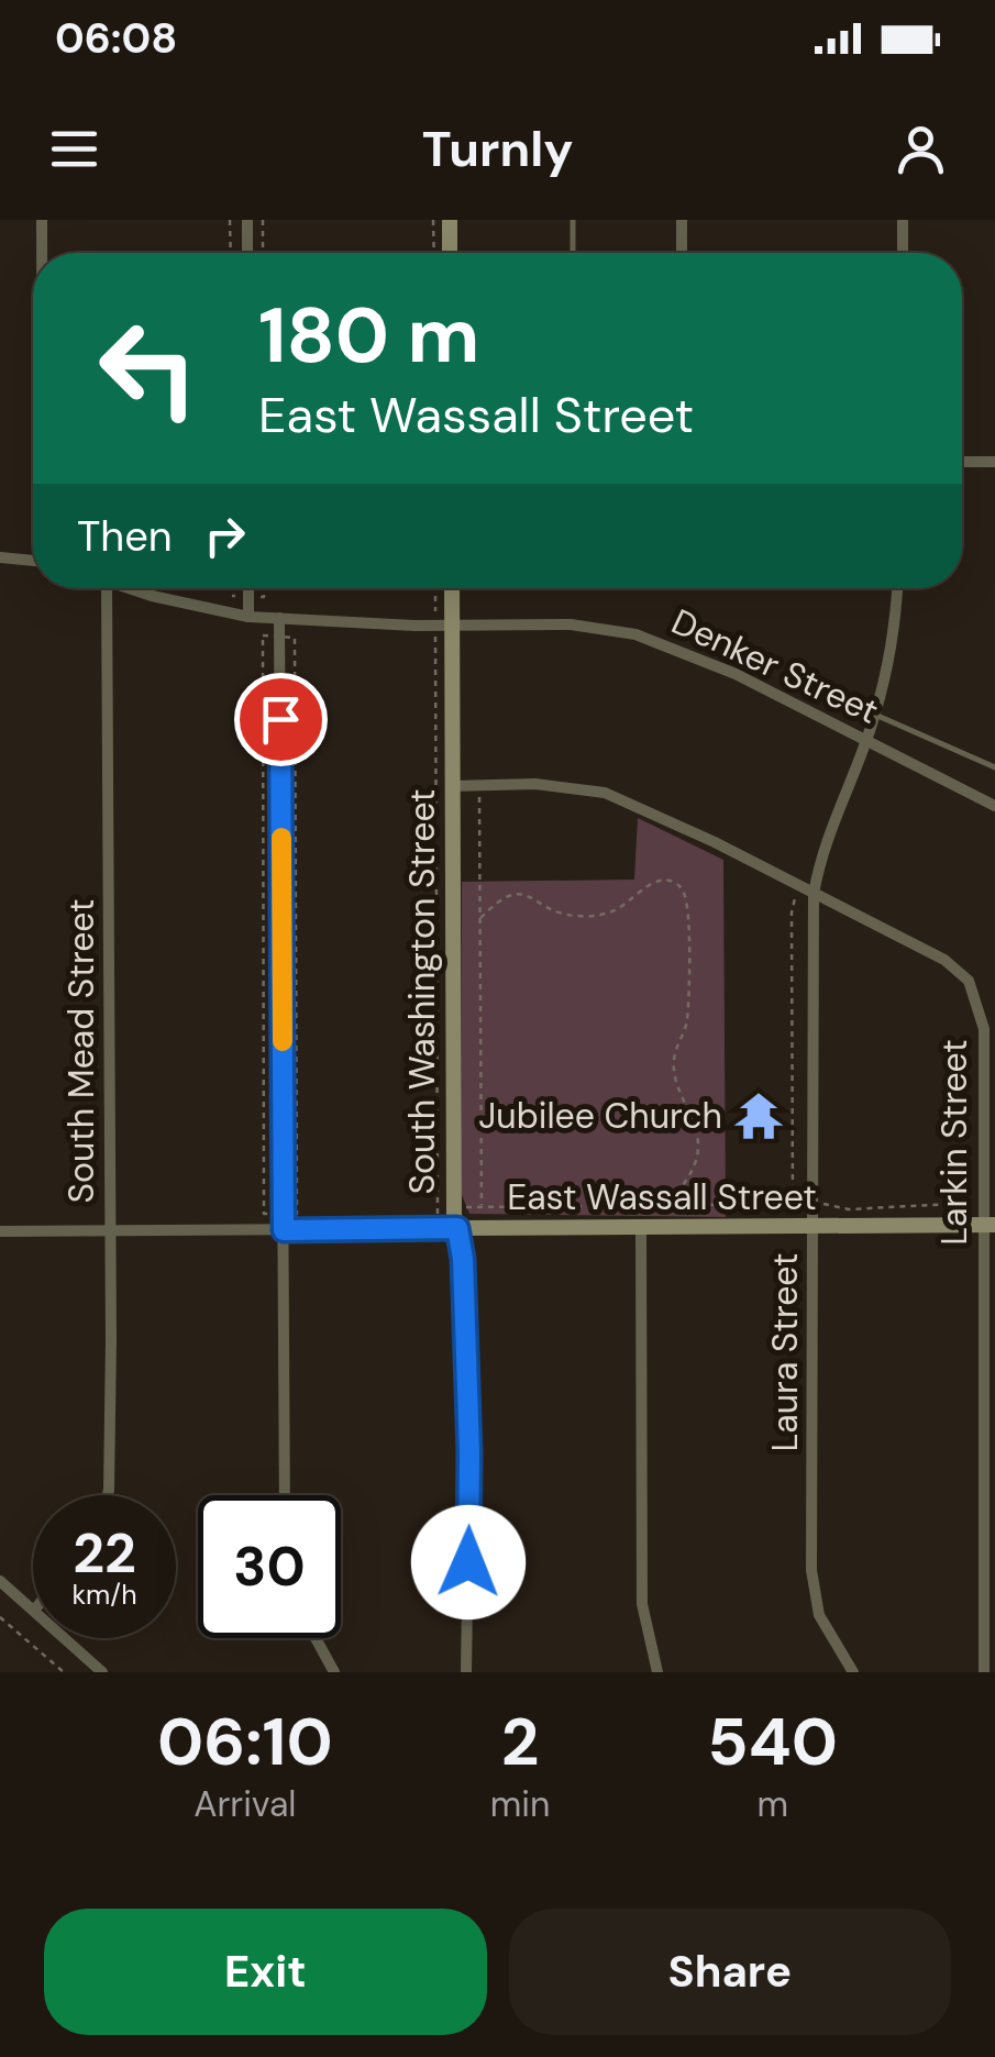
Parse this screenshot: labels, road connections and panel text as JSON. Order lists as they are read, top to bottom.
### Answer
{
  "streets": {
    "street": [
      "Denker Street",
      "South Washington Street",
      "South Mead Street",
      "Larkin Street",
      "East Wassall Street",
      "Laura Street"
    ]
  },
  "crossings": [
    ["Denker Street", "South Washington Street"],
    ["Denker Street", "Laura Street"],
    ["South Washington Street", "Larkin Street"],
    ["South Washington Street", "East Wassall Street"],
    ["South Mead Street", "East Wassall Street"],
    ["Larkin Street", "East Wassall Street"],
    ["Larkin Street", "Laura Street"],
    ["East Wassall Street", "Laura Street"]
  ],
  "places": {
    "temple": ["Jubilee Church"]
  },
  "page": {
    "status": "06:08",
    "header": "Turnly",
    "turn": ["180 m", "East Wassall Street"],
    "then": "Then",
    "speed": "22 km/h",
    "limit": "30",
    "eta": [
      "06:10",
      "Arrival",
      "2",
      "min",
      "540",
      "m"
    ],
    "buttons": ["Exit", "Share"]
  }
}
